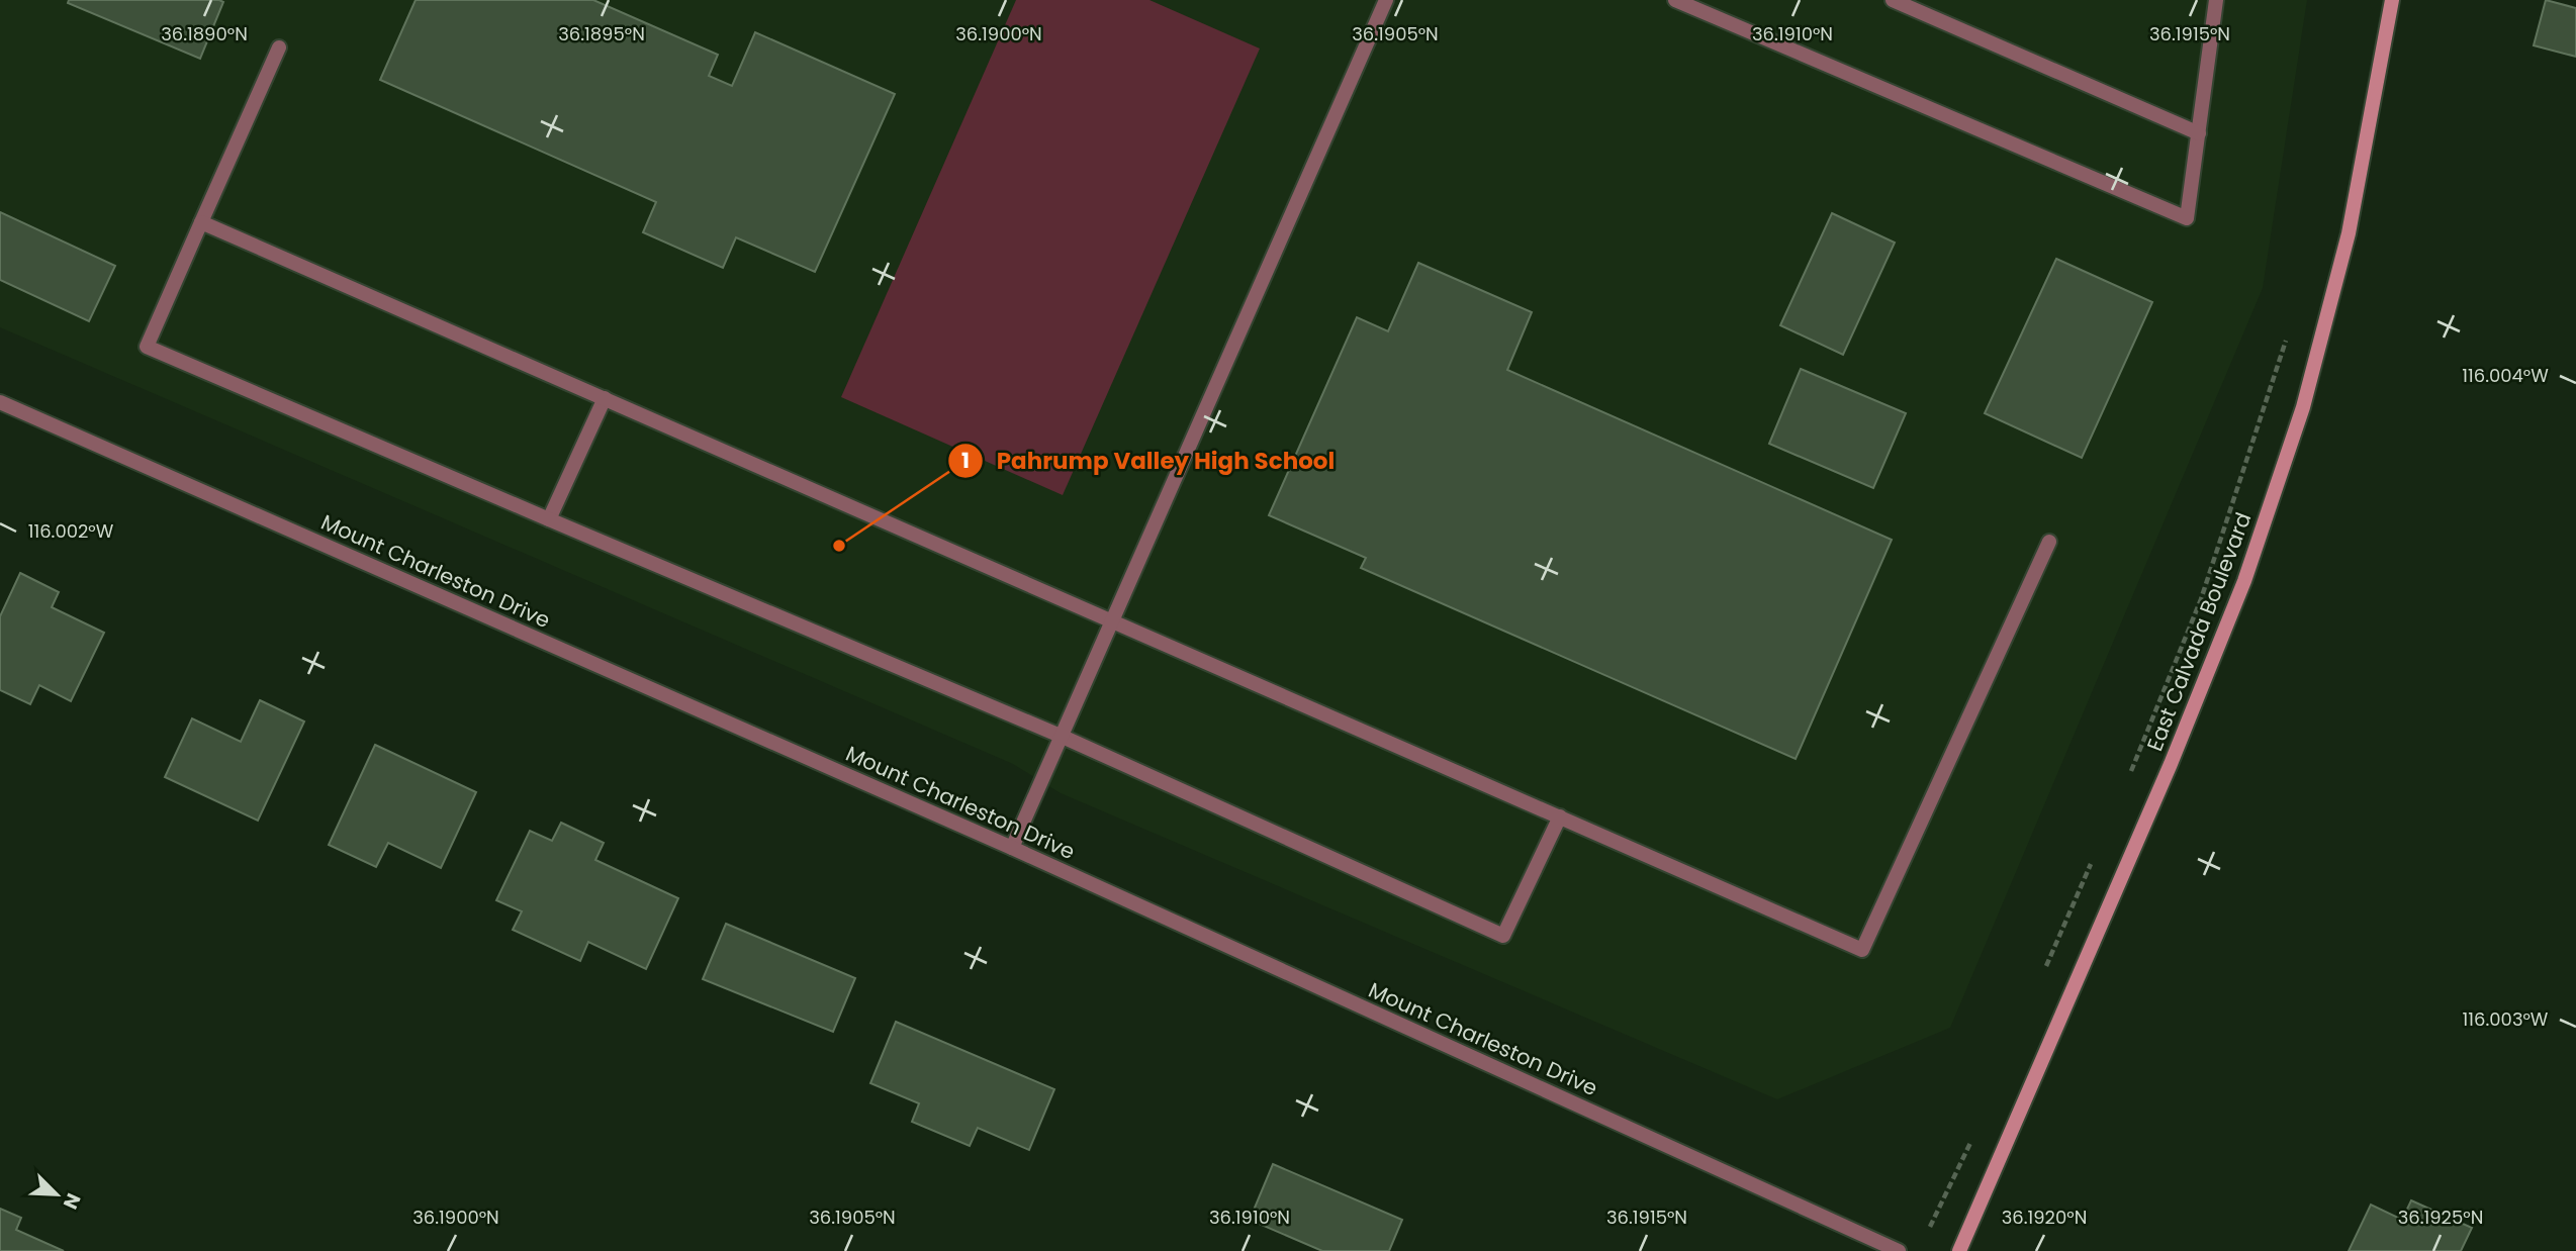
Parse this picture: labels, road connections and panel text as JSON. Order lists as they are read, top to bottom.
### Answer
{
  "streets": {
    "main road": ["East Calvada Boulevard"],
    "street": ["Mount Charleston Drive"]
  },
  "places": ["Pahrump Valley High School"],
  "north": "bottom right",
  "coordinates": [
    "36.1890°N",
    "36.1895°N",
    "36.1900°N",
    "36.1905°N",
    "36.1910°N",
    "36.1915°N",
    "116.004°W",
    "116.002°W",
    "116.003°W",
    "36.1920°N",
    "36.1925°N"
  ]
}
